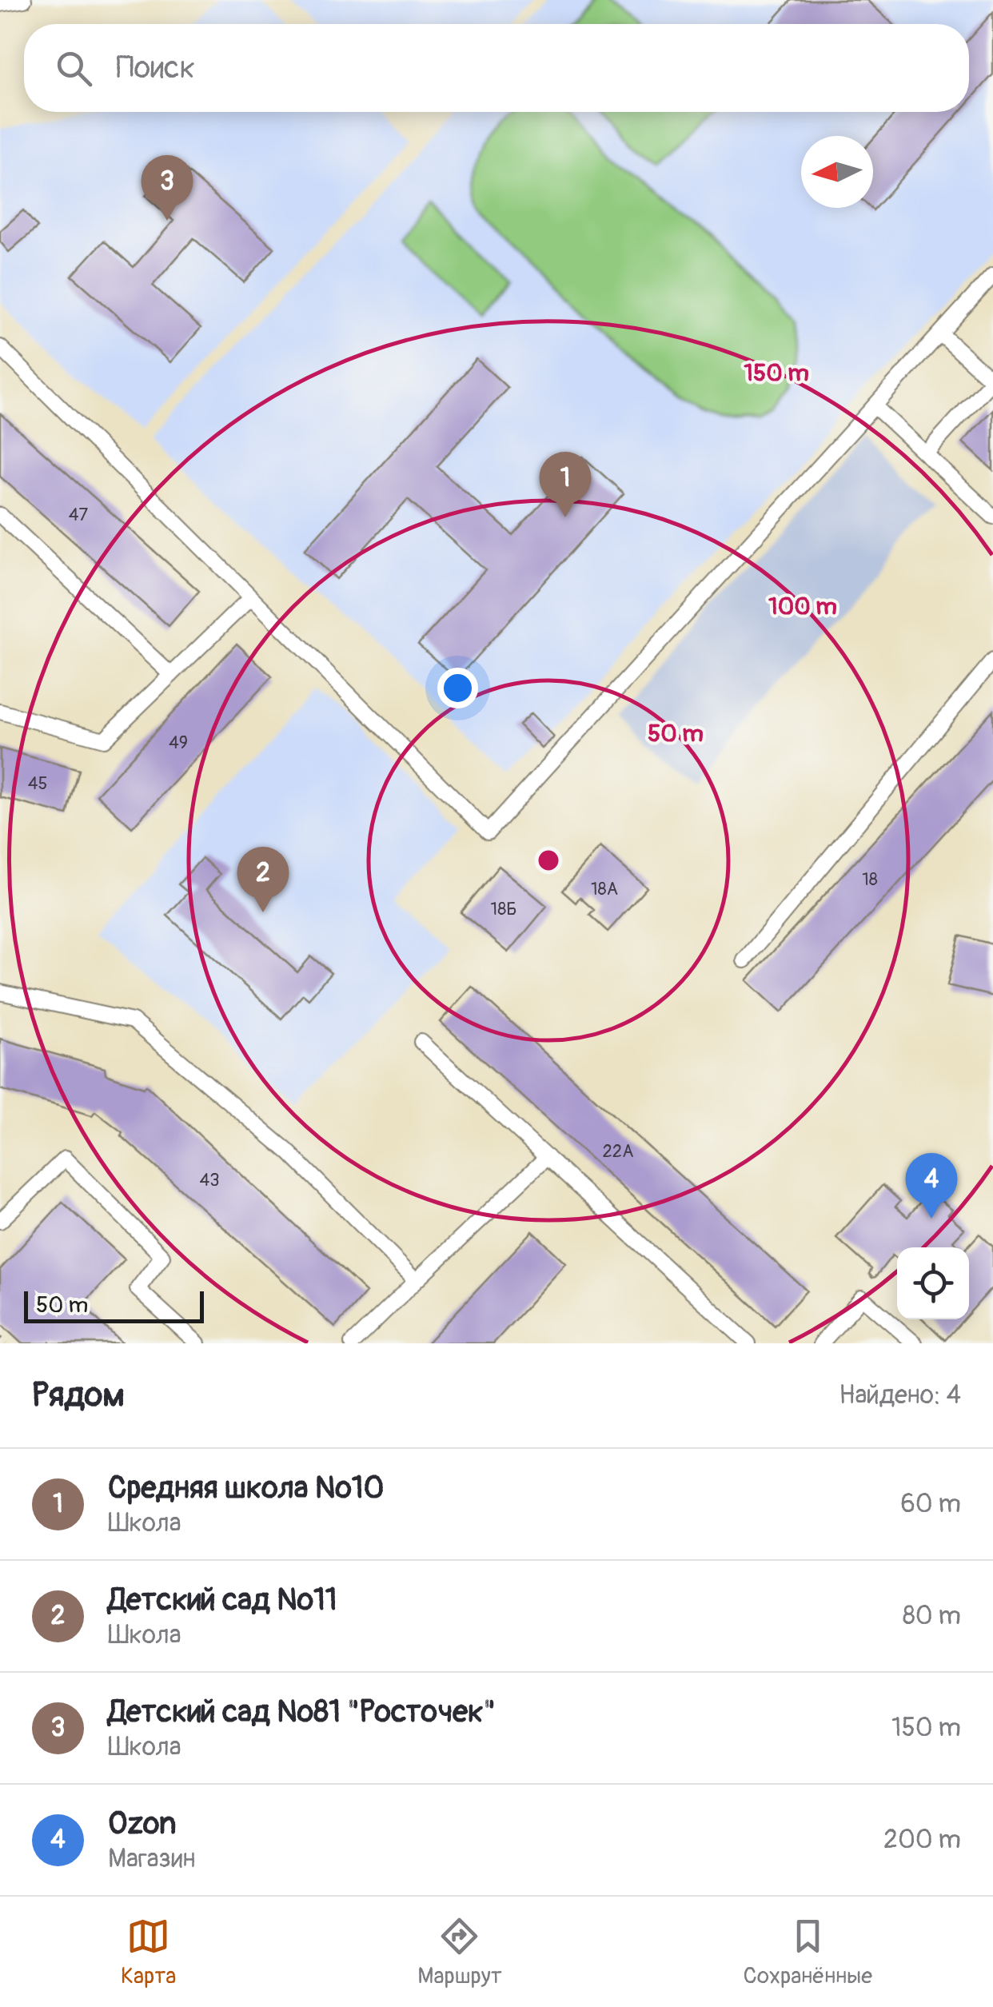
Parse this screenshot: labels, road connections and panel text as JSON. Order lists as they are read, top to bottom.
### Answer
{
  "house_numbers": [
    "47",
    "49",
    "45",
    "18",
    "18А",
    "18Б",
    "22А",
    "43"
  ],
  "scale_bar": "50 m",
  "north": "left",
  "page": {
    "search": "Поиск",
    "pins": [
      "3",
      "1",
      "2",
      "4"
    ],
    "scale": "50 m",
    "heading": ["Рядом", "Найдено: 4"],
    "list": [
      {
        "mark": "1",
        "name": "Средняя школа №10",
        "note": "Школа",
        "value": "60 m"
      },
      {
        "mark": "2",
        "name": "Детский сад №11",
        "note": "Школа",
        "value": "80 m"
      },
      {
        "mark": "3",
        "name": "Детский сад №81 \"Росточек\"",
        "note": "Школа",
        "value": "150 m"
      },
      {
        "mark": "4",
        "name": "Ozon",
        "note": "Магазин",
        "value": "200 m"
      }
    ],
    "nav": ["Карта", "Маршрут", "Сохранённые"]
  },
  "rings": ["150 m", "100 m", "50 m"]
}
